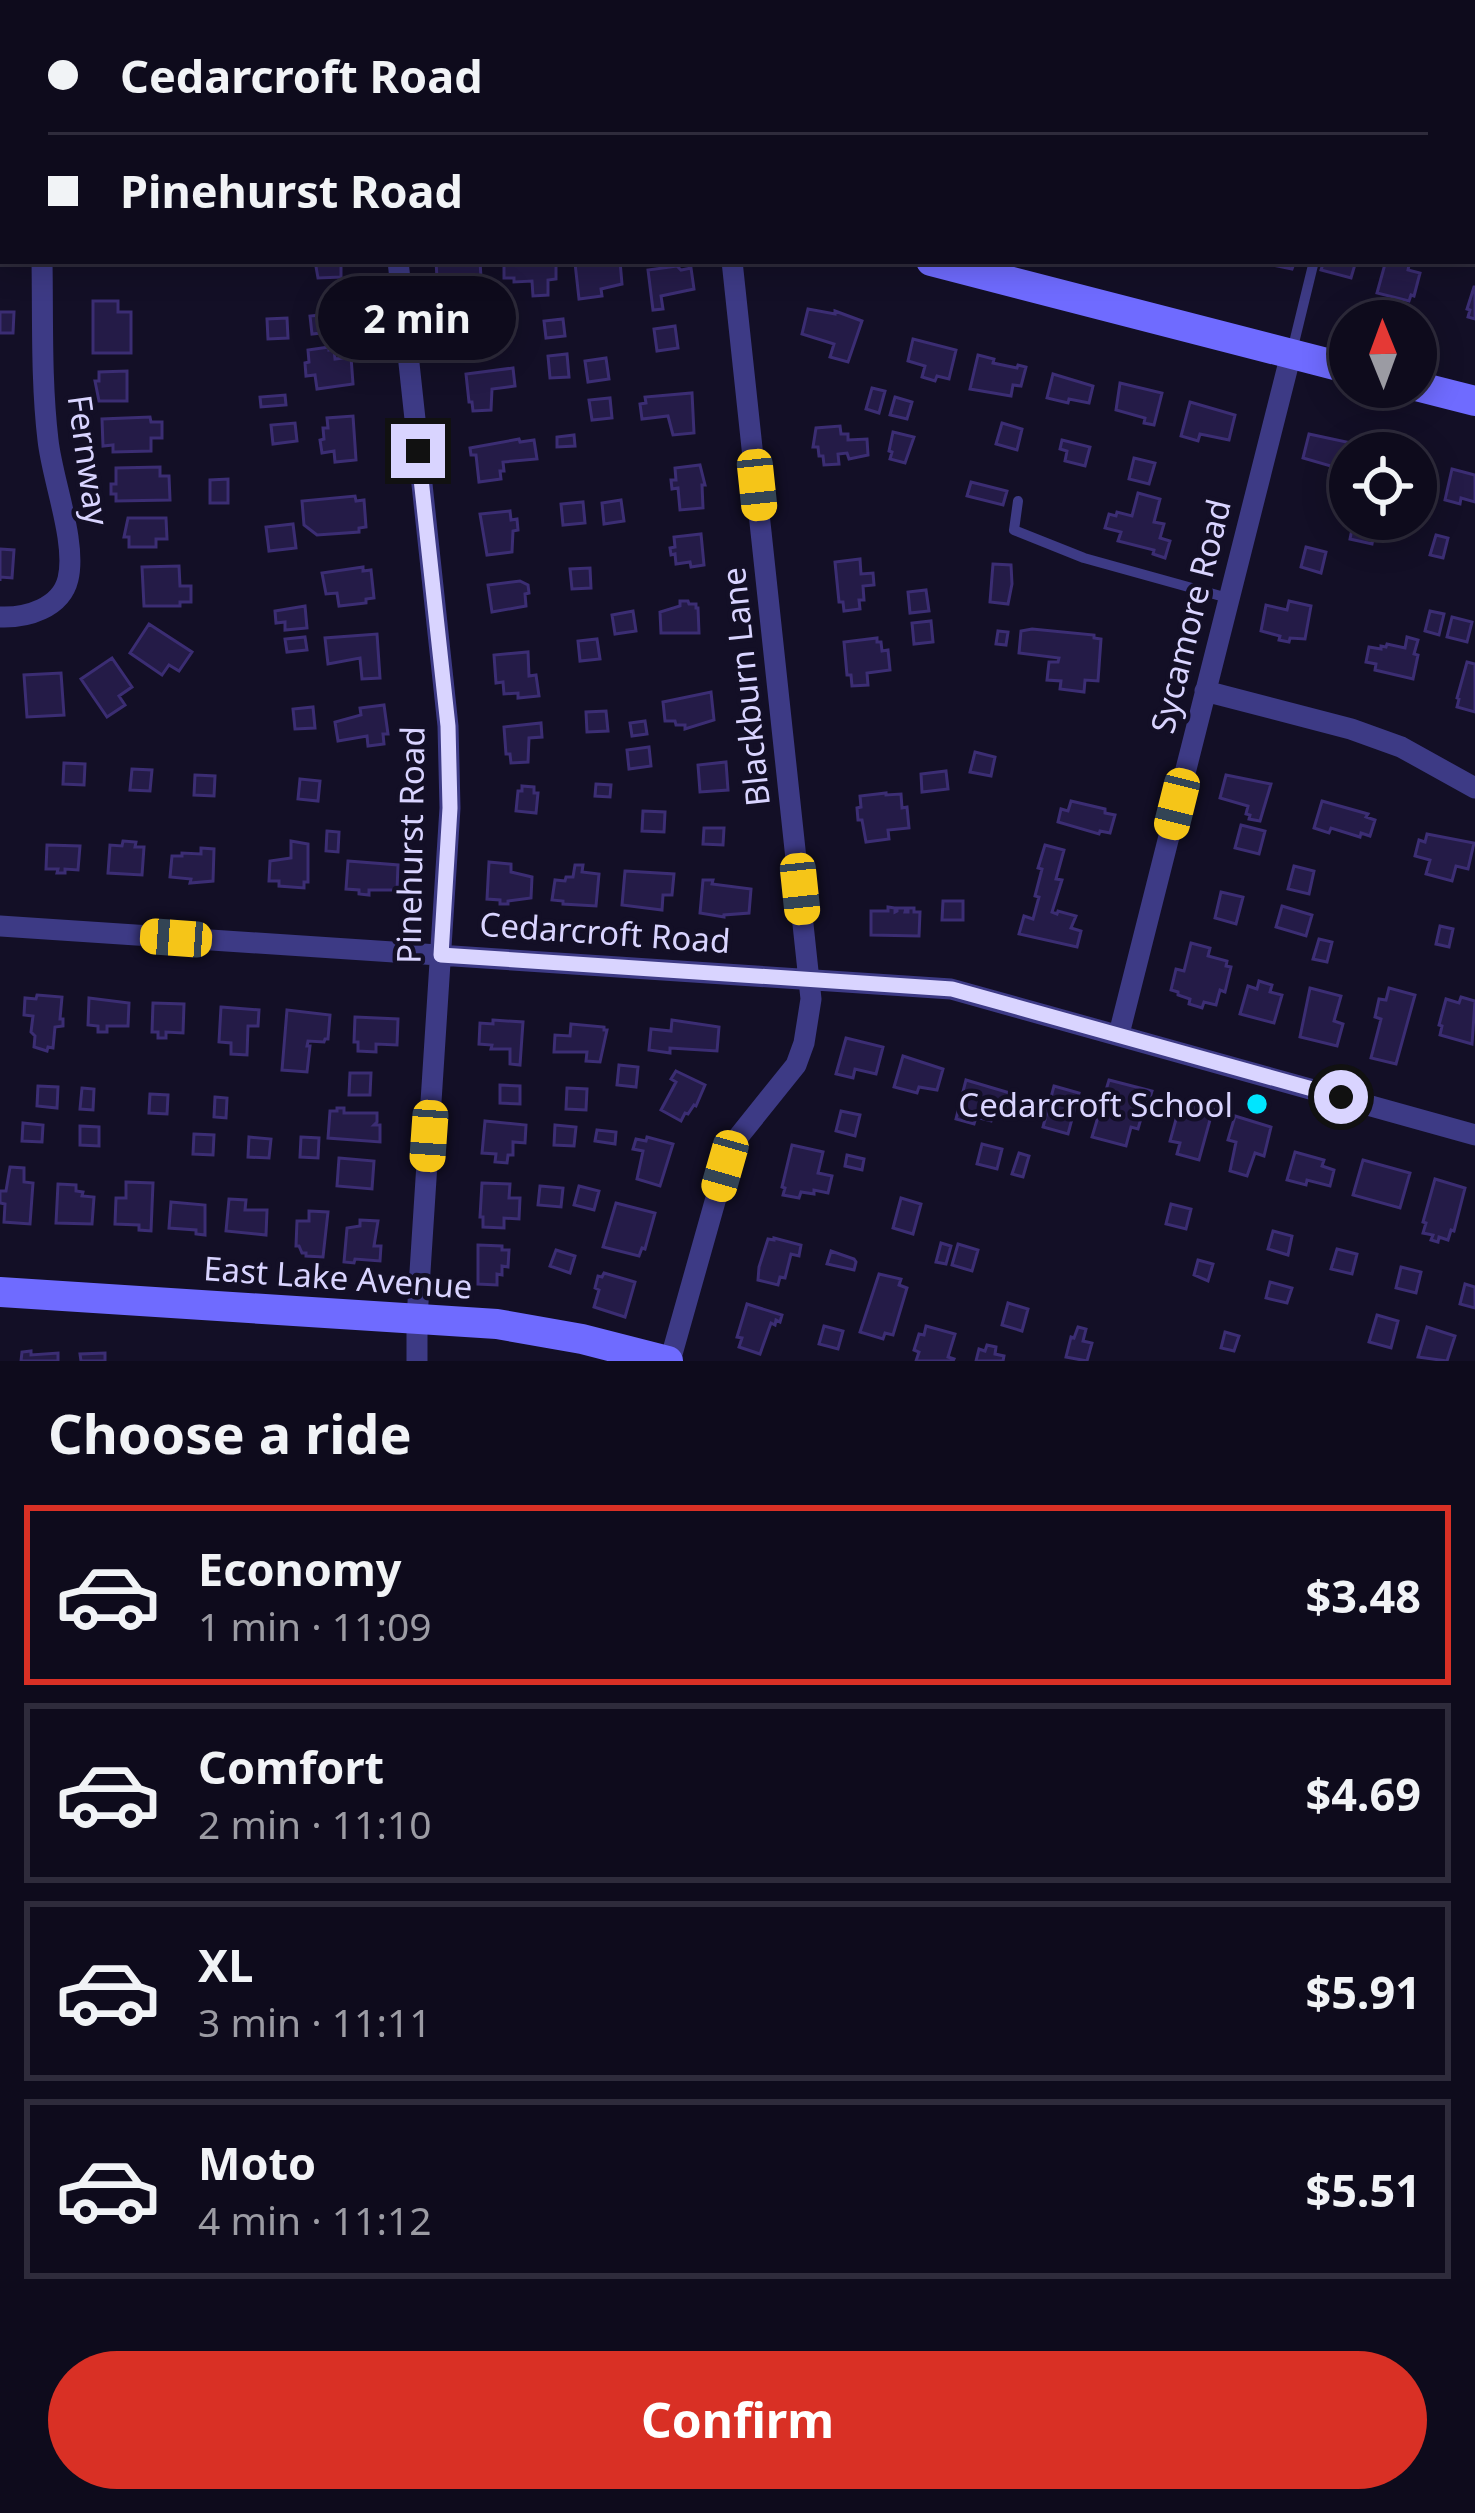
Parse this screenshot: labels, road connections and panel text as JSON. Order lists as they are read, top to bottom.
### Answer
{
  "streets": {
    "street": [
      "Fernway",
      "Sycamore Road",
      "Blackburn Lane",
      "Pinehurst Road",
      "Cedarcroft Road",
      "East Lake Avenue"
    ]
  },
  "crossings": [
    ["Sycamore Road", "Cedarcroft Road"],
    ["Blackburn Lane", "Cedarcroft Road"],
    ["Blackburn Lane", "East Lake Avenue"],
    ["Pinehurst Road", "Cedarcroft Road"],
    ["Pinehurst Road", "East Lake Avenue"]
  ],
  "places": ["Cedarcroft School"],
  "north": "top",
  "page": {
    "banner": ["Cedarcroft Road", "Pinehurst Road"],
    "bubble": "2 min",
    "heading": "Choose a ride",
    "list": [
      {
        "name": "Economy",
        "note": "1 min · 11:09",
        "value": "$3.48"
      },
      {
        "name": "Comfort",
        "note": "2 min · 11:10",
        "value": "$4.69"
      },
      {
        "name": "XL",
        "note": "3 min · 11:11",
        "value": "$5.91"
      },
      {
        "name": "Moto",
        "note": "4 min · 11:12",
        "value": "$5.51"
      }
    ],
    "buttons": "Confirm"
  }
}
